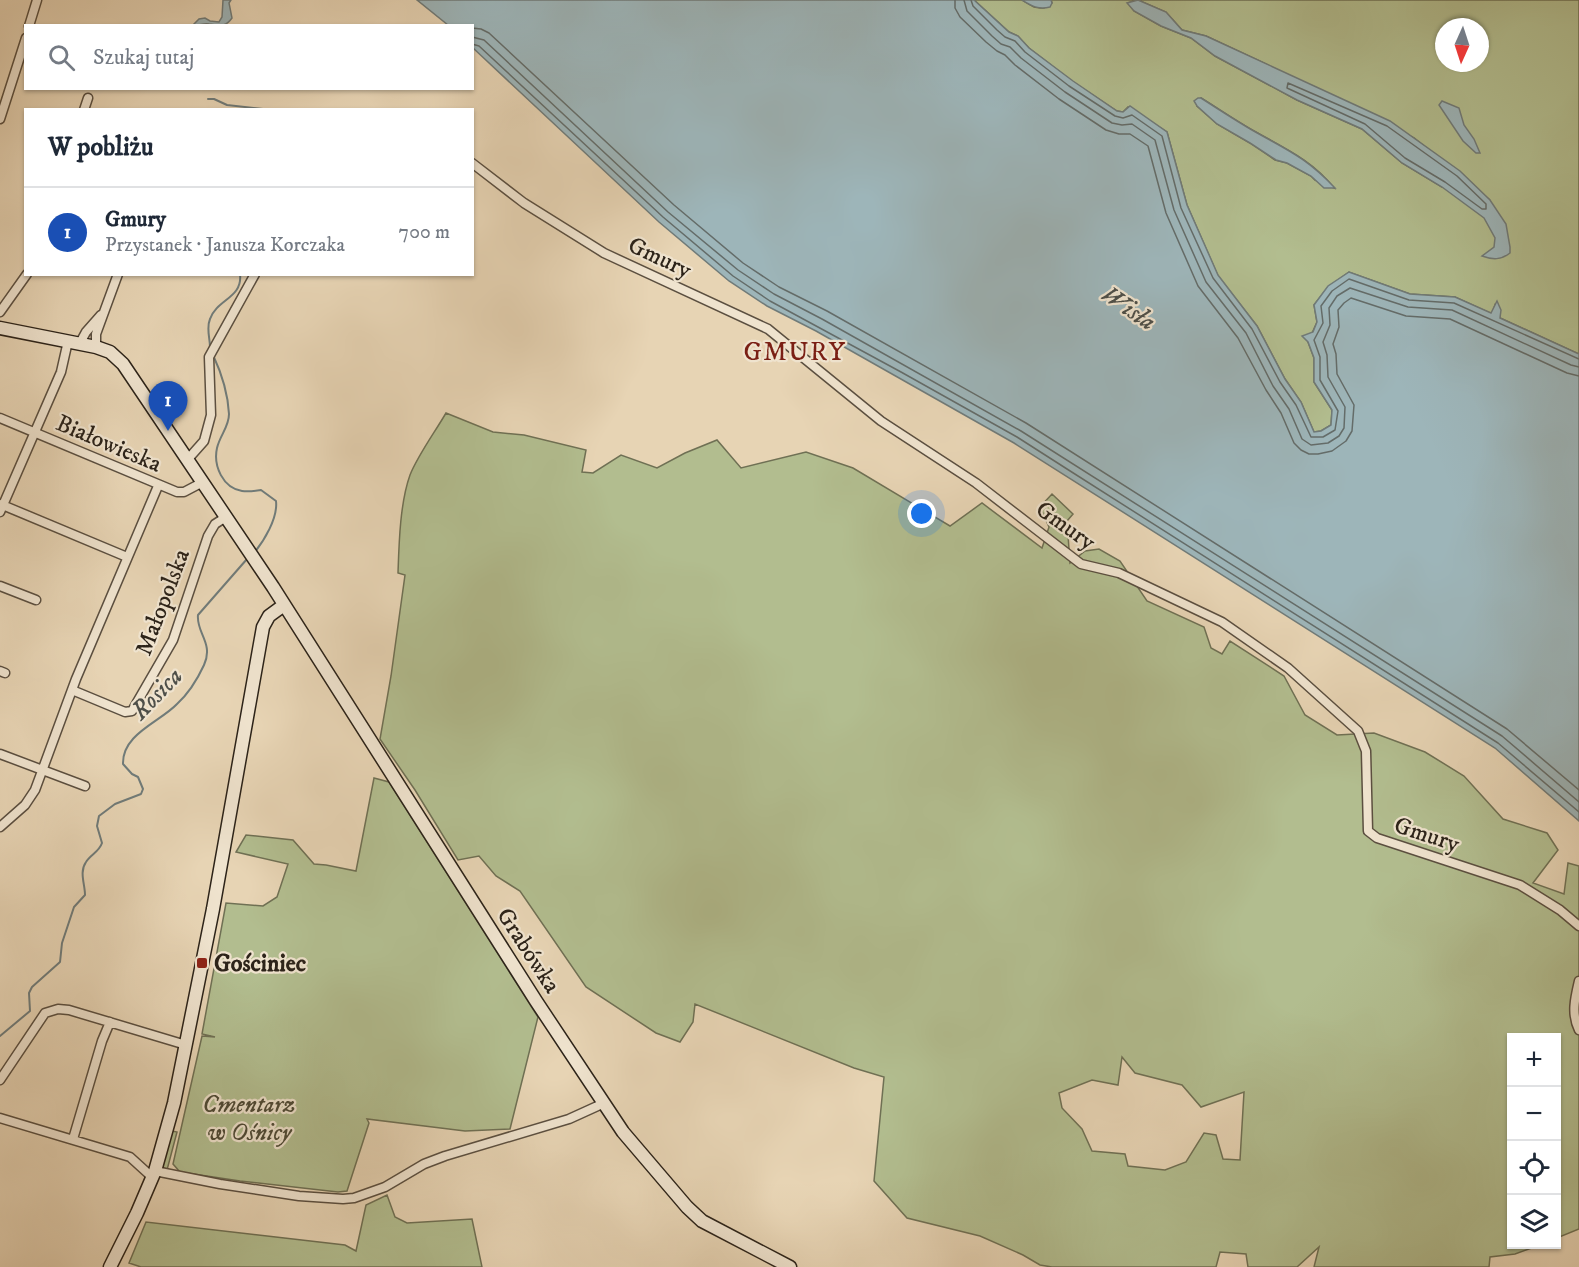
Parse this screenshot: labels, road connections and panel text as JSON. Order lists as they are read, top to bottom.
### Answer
{
  "streets": {
    "street": [
      "Gmury",
      "Białowieska",
      "Małopolska",
      "Grabówka"
    ]
  },
  "crossings": [
    ["Białowieska", "Małopolska"],
    ["Białowieska", "Grabówka"],
    ["Małopolska", "Grabówka"]
  ],
  "districts": ["GMURY"],
  "water": ["Wisła", "Rosica"],
  "parks": ["Cmentarz w Ośnicy"],
  "places": {
    "transit": ["Gościniec"]
  },
  "north": "bottom",
  "page": {
    "search": "Szukaj tutaj",
    "heading": "W pobliżu",
    "list": [
      {
        "mark": "1",
        "name": "Gmury",
        "note": "Przystanek · Janusza Korczaka",
        "value": "700 m"
      }
    ],
    "pins": "1",
    "map_buttons": ["+", "−"]
  }
}
